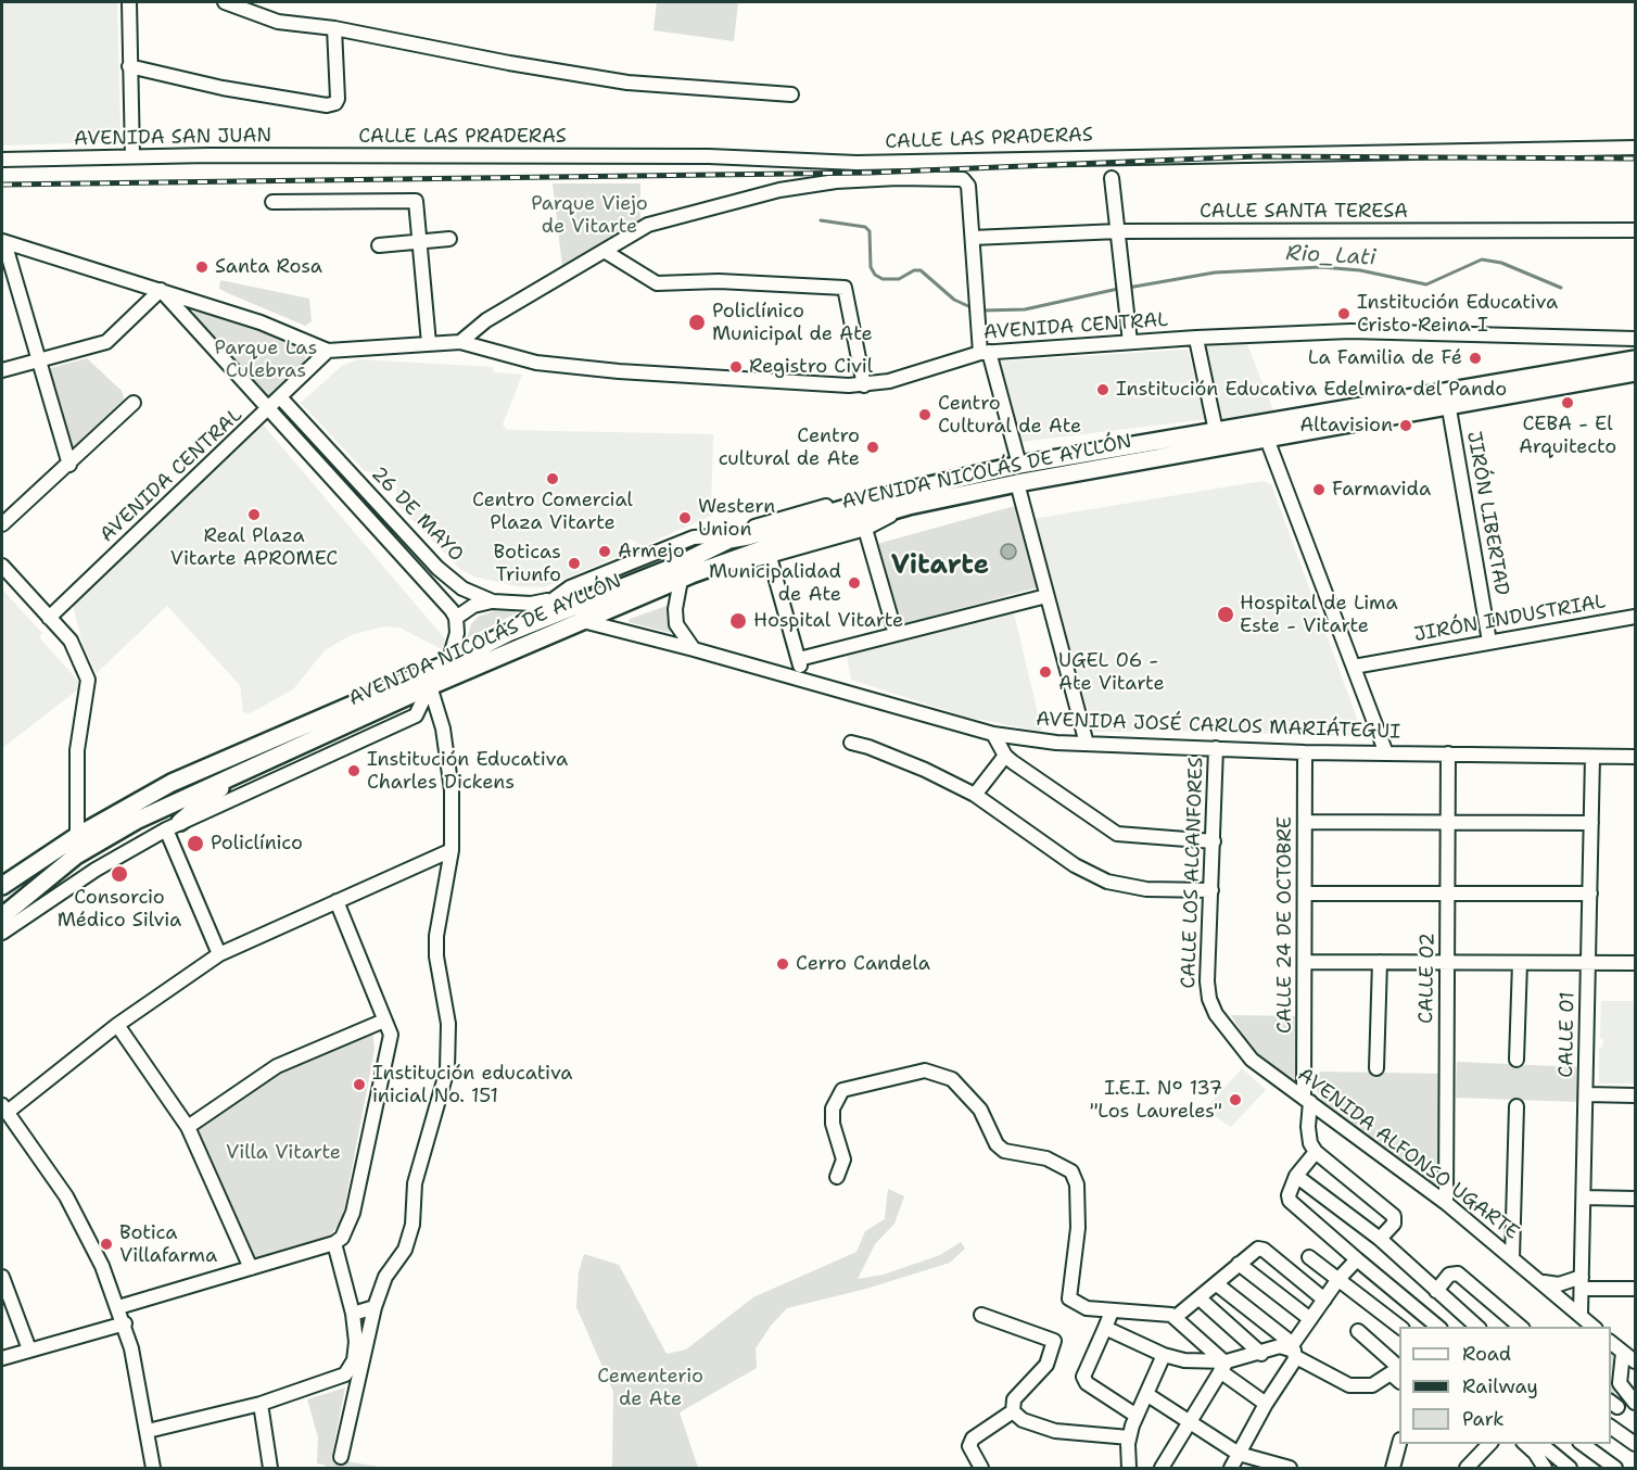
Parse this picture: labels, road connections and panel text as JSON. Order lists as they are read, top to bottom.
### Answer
{
  "streets": {
    "main road": ["AVENIDA NICOLÁS DE AYLLÓN"],
    "street": [
      "CALLE LAS PRADERAS",
      "AVENIDA SAN JUAN",
      "CALLE SANTA TERESA",
      "AVENIDA CENTRAL",
      "JIRÓN LIBERTAD",
      "26 DE MAYO",
      "JIRÓN INDUSTRIAL",
      "AVENIDA JOSÉ CARLOS MARIÁTEGUI",
      "CALLE LOS ALCANFORES",
      "CALLE 24 DE OCTOBRE",
      "CALLE 02",
      "CALLE 01",
      "AVENIDA ALFONSO UGARTE"
    ]
  },
  "crossings": [
    ["CALLE LAS PRADERAS", "AVENIDA SAN JUAN"],
    ["AVENIDA CENTRAL", "26 DE MAYO"],
    ["AVENIDA NICOLÁS DE AYLLÓN", "JIRÓN LIBERTAD"],
    ["AVENIDA NICOLÁS DE AYLLÓN", "AVENIDA JOSÉ CARLOS MARIÁTEGUI"],
    ["JIRÓN LIBERTAD", "JIRÓN INDUSTRIAL"],
    ["AVENIDA JOSÉ CARLOS MARIÁTEGUI", "CALLE LOS ALCANFORES"],
    ["AVENIDA JOSÉ CARLOS MARIÁTEGUI", "CALLE 24 DE OCTOBRE"],
    ["AVENIDA JOSÉ CARLOS MARIÁTEGUI", "CALLE 02"],
    ["AVENIDA JOSÉ CARLOS MARIÁTEGUI", "CALLE 01"],
    ["CALLE LOS ALCANFORES", "AVENIDA ALFONSO UGARTE"],
    ["CALLE 24 DE OCTOBRE", "AVENIDA ALFONSO UGARTE"],
    ["CALLE 02", "AVENIDA ALFONSO UGARTE"],
    ["CALLE 01", "AVENIDA ALFONSO UGARTE"]
  ],
  "districts": ["Vitarte"],
  "water": ["Rio_Lati"],
  "parks": [
    "Parque Viejo de Vitarte",
    "Parque Las Culebras",
    "Villa Vitarte",
    "Cementerio de Ate"
  ],
  "places": [
    "Santa Rosa",
    "Institución Educativa Cristo Reina I",
    "Policlínico Municipal de Ate",
    "La Familia de Fé",
    "Registro Civil",
    "Institución Educativa Edelmira del Pando",
    "CEBA - El Arquitecto",
    "Centro Cultural de Ate",
    "Altavision",
    "Centro cultural de Ate",
    "Centro Comercial Plaza Vitarte",
    "Farmavida",
    "Real Plaza Vitarte APROMEC",
    "Western Union",
    "Armejo",
    "Boticas Triunfo",
    "Municipalidad de Ate",
    "Hospital de Lima Este - Vitarte",
    "Hospital Vitarte",
    "UGEL 06 - Ate Vitarte",
    "Institución Educativa Charles Dickens",
    "Policlínico",
    "Consorcio Médico Silvia",
    "Cerro Candela",
    "Institución educativa inicial No. 151",
    "I.E.I. N° 137 \"Los Laureles\"",
    "Botica Villafarma"
  ],
  "legend": ["Road", "Railway", "Park"]
}
